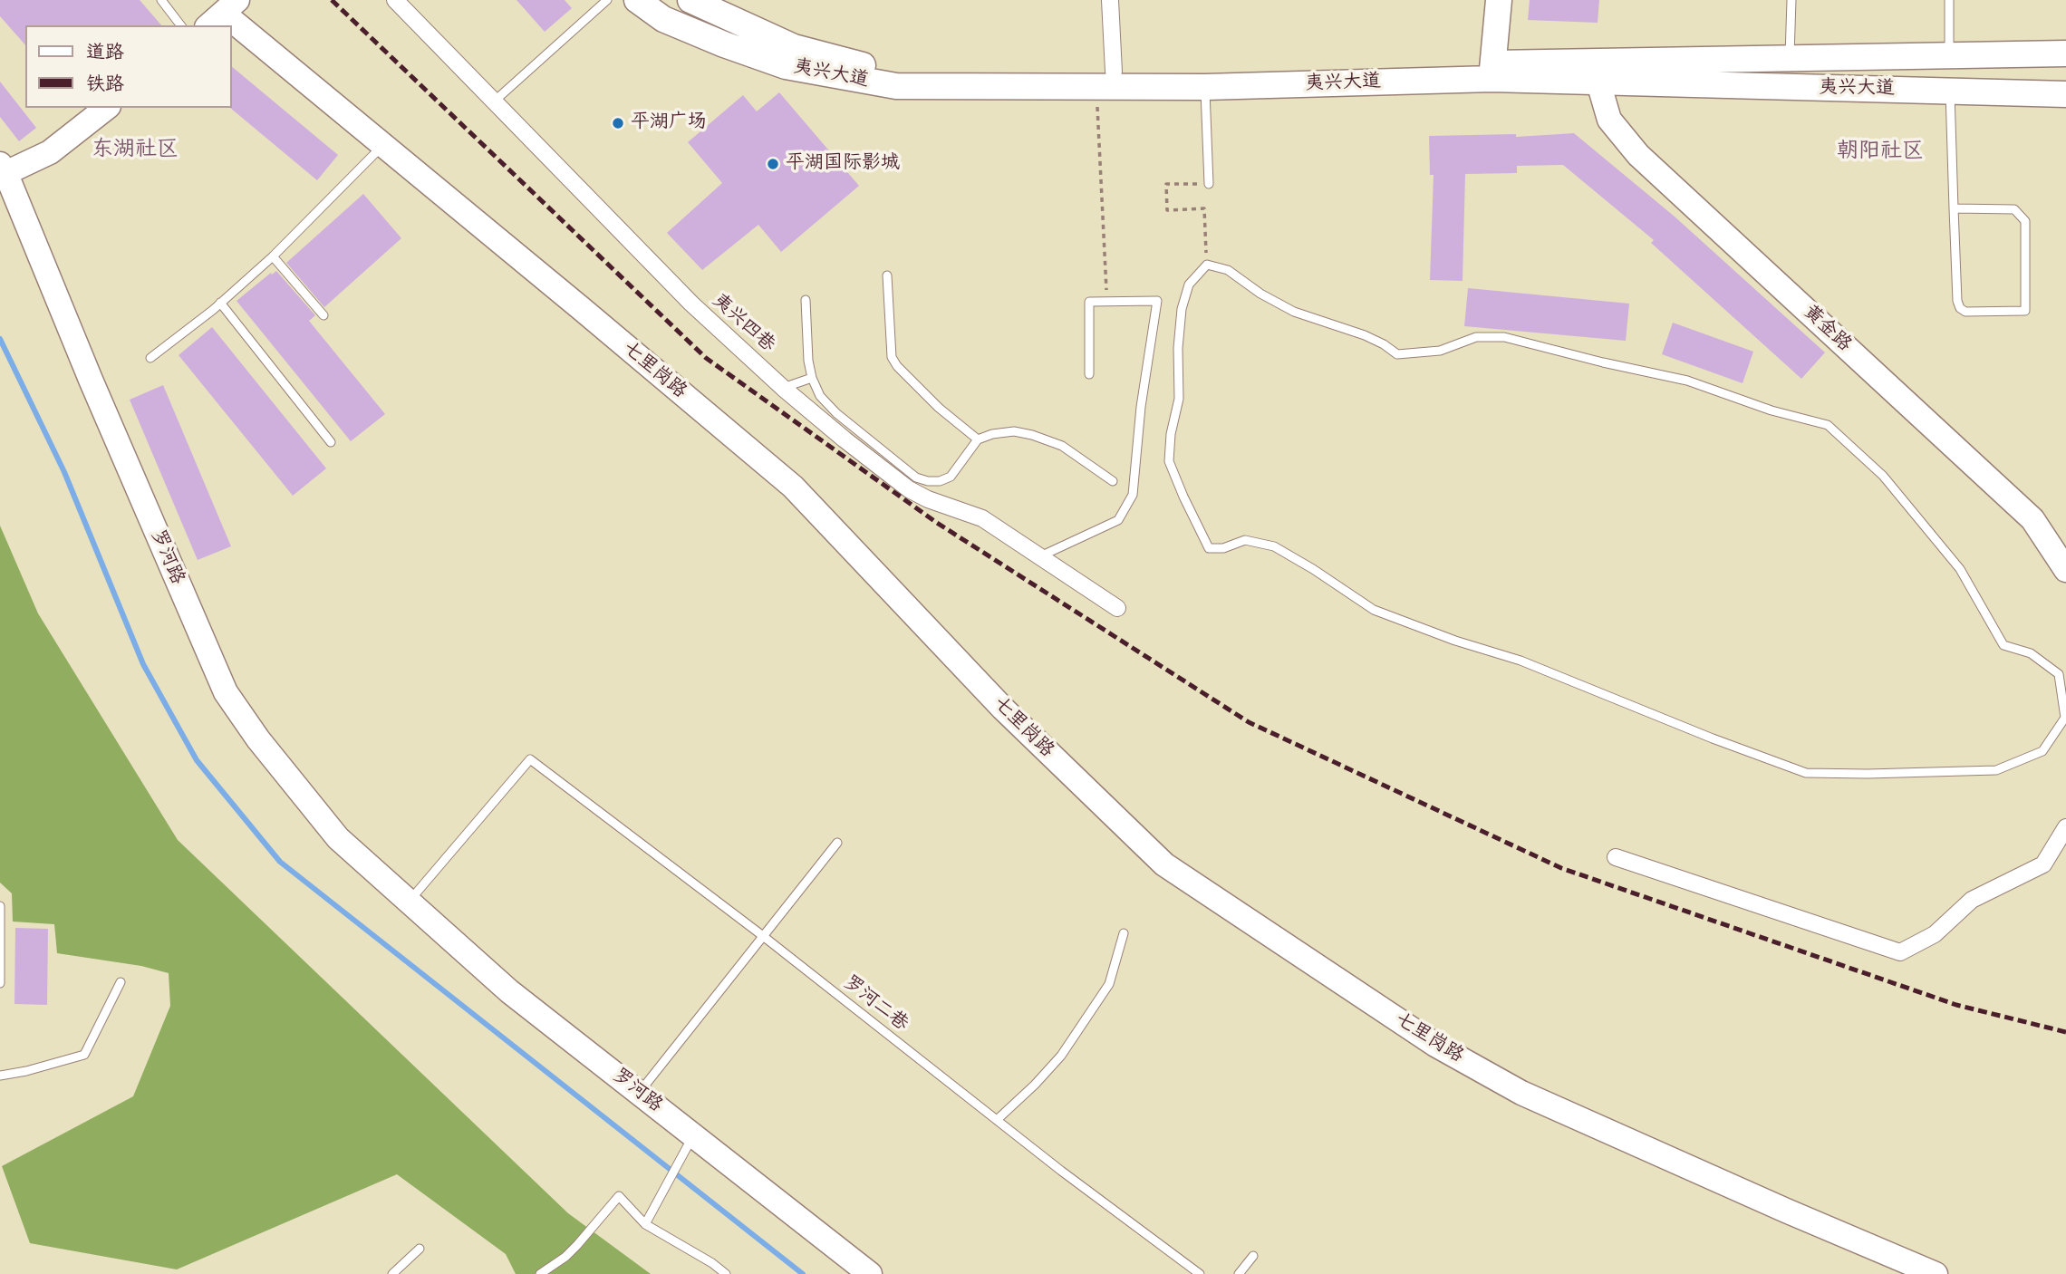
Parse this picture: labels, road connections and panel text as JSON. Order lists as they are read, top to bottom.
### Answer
{
  "streets": {
    "main road": [
      "夷兴大道",
      "黄金路",
      "七里岗路",
      "罗河路"
    ],
    "street": ["夷兴四巷"],
    "lane": ["罗河二巷"]
  },
  "crossings": [
    ["夷兴大道", "黄金路"],
    ["罗河路", "罗河二巷"]
  ],
  "districts": ["东湖社区", "朝阳社区"],
  "places": ["平湖广场", "平湖国际影城"],
  "legend": ["道路", "铁路"]
}
